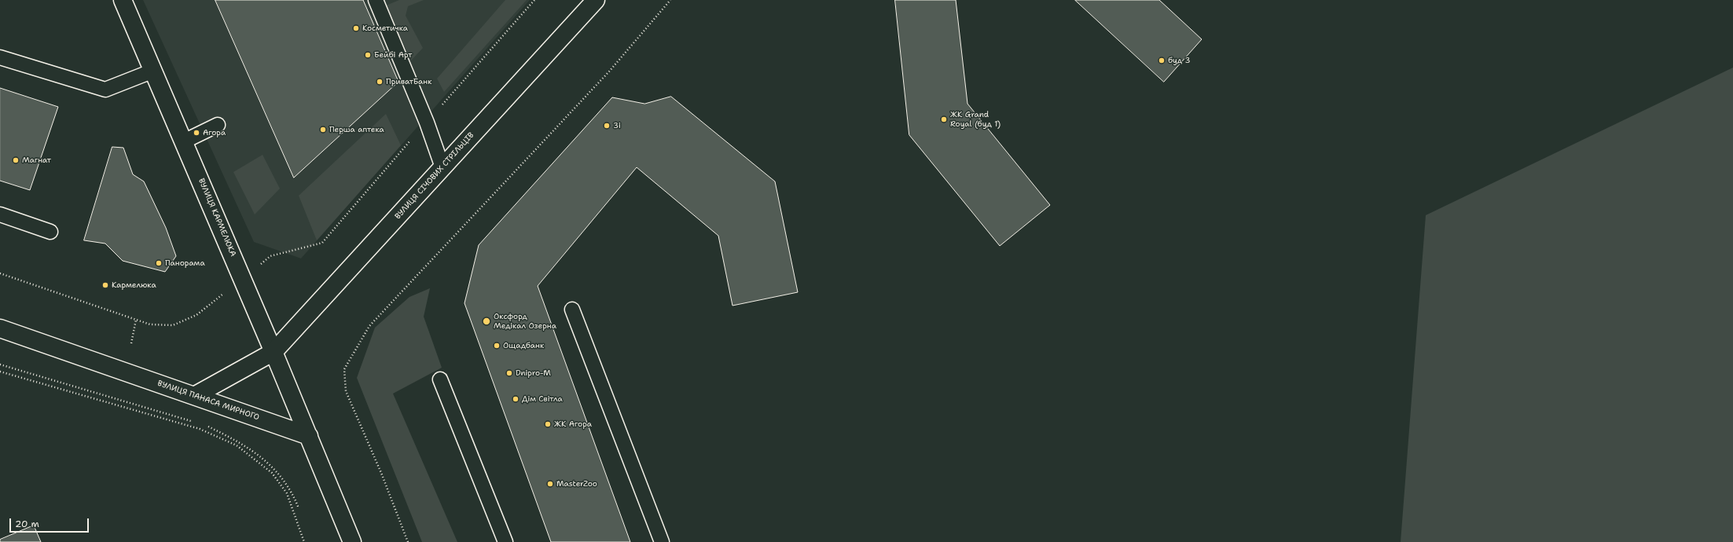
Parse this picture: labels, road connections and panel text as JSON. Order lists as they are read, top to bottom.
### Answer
{
  "streets": {
    "street": ["ВУЛИЦЯ СІЧОВИХ СТРІЛЬЦІВ", "ВУЛИЦЯ КАРМЕЛЮКА", "ВУЛИЦЯ ПАНАСА МИРНОГО"]
  },
  "crossings": [
    ["ВУЛИЦЯ СІЧОВИХ СТРІЛЬЦІВ", "ВУЛИЦЯ КАРМЕЛЮКА"],
    ["ВУЛИЦЯ СІЧОВИХ СТРІЛЬЦІВ", "ВУЛИЦЯ ПАНАСА МИРНОГО"],
    ["ВУЛИЦЯ КАРМЕЛЮКА", "ВУЛИЦЯ ПАНАСА МИРНОГО"]
  ],
  "places": [
    "Косметичка",
    "Бейбі Арт",
    "буд 3",
    "ПриватБанк",
    "ЖК Grand Royal (буд 1)",
    "3і",
    "Перша аптека",
    "Агора",
    "Магнат",
    "Панорама",
    "Кармелюка",
    "Оксфорд Медікал Озерна",
    "Ощадбанк",
    "Dnipro-M",
    "Дім Світла",
    "ЖК Агора",
    "MasterZoo"
  ],
  "scale_bar": "20 m"
}
